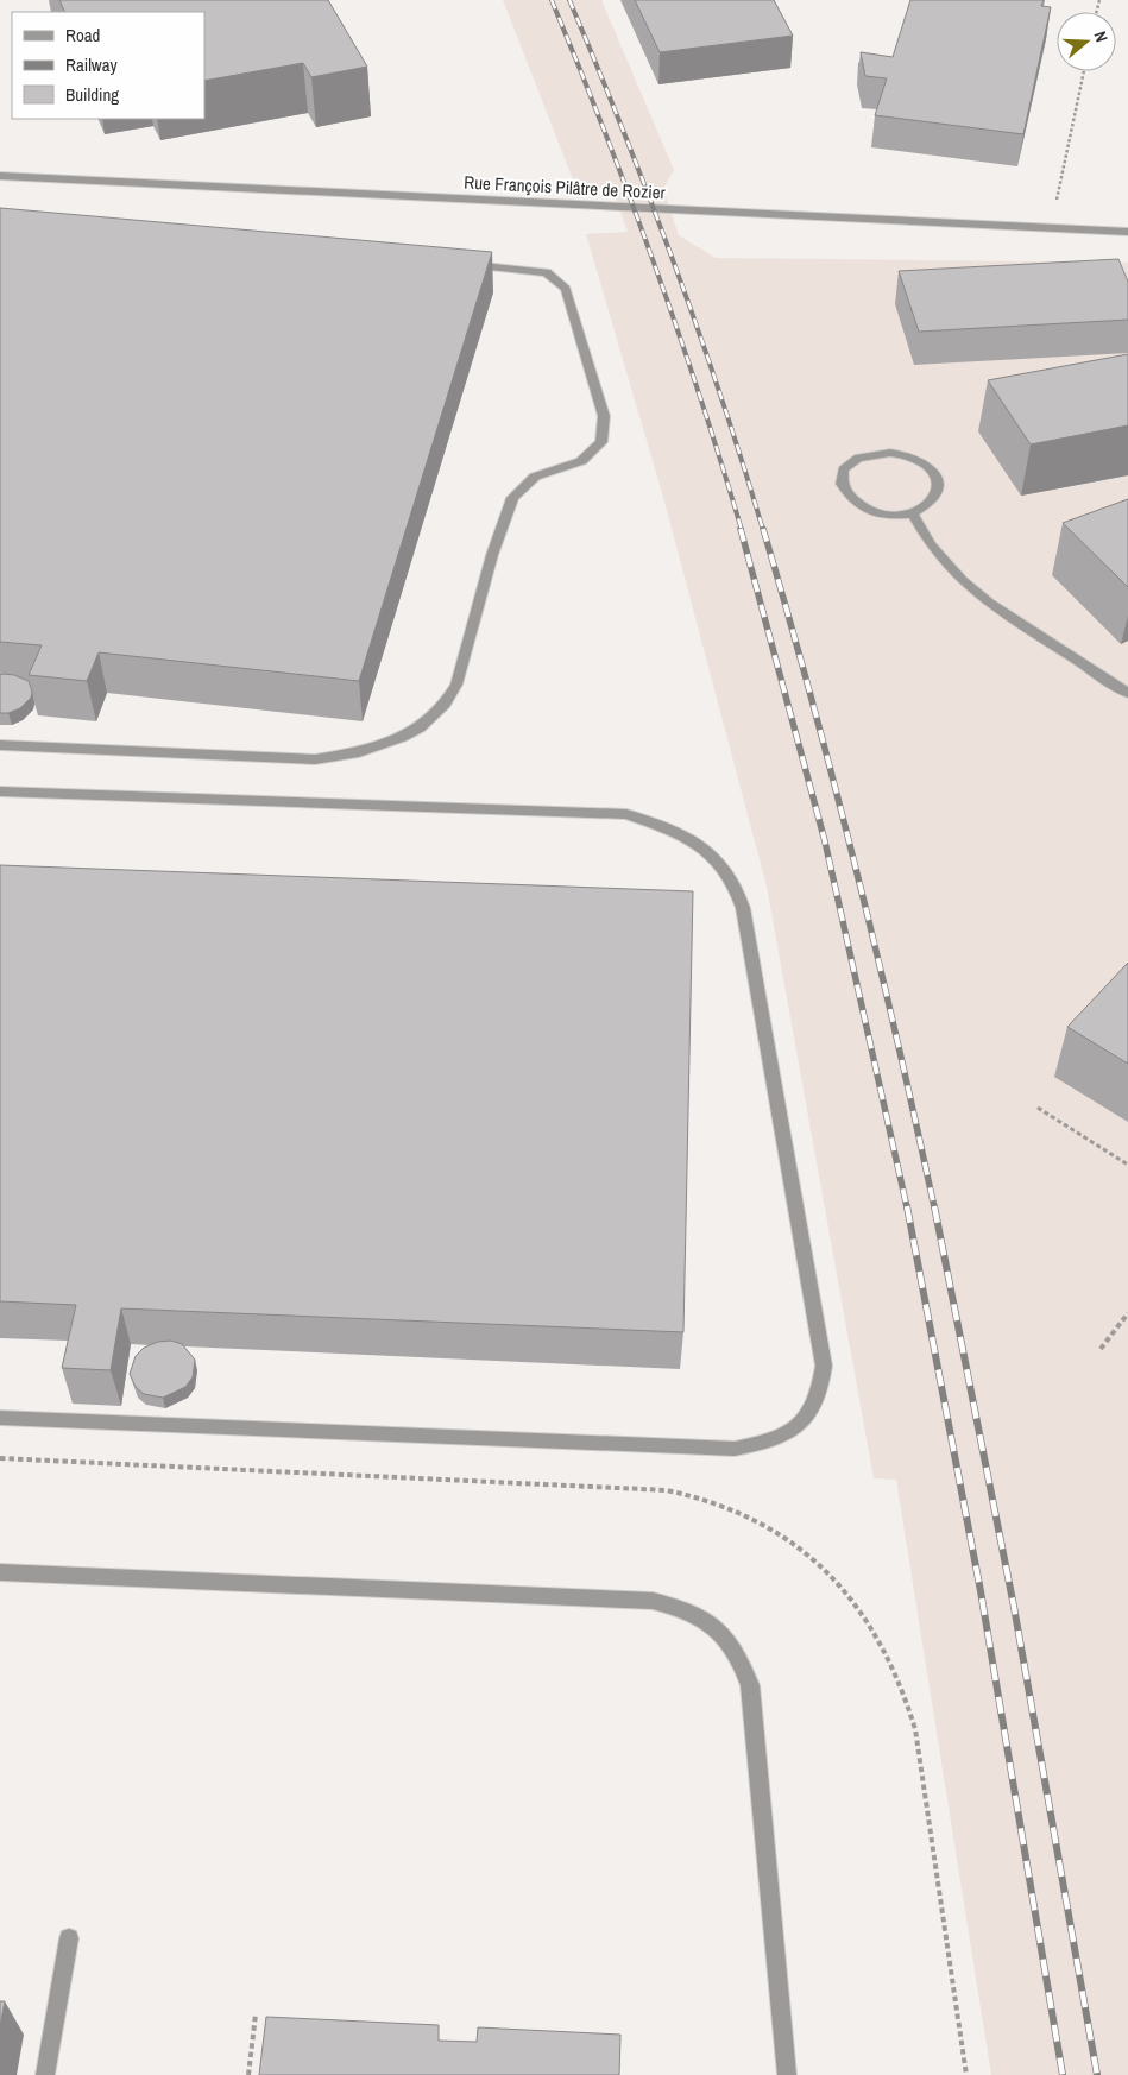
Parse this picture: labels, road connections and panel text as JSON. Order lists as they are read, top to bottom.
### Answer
{
  "streets": {
    "street": ["Rue François Pilâtre de Rozier"]
  },
  "legend": ["Road", "Railway", "Building"],
  "north": "right"
}
